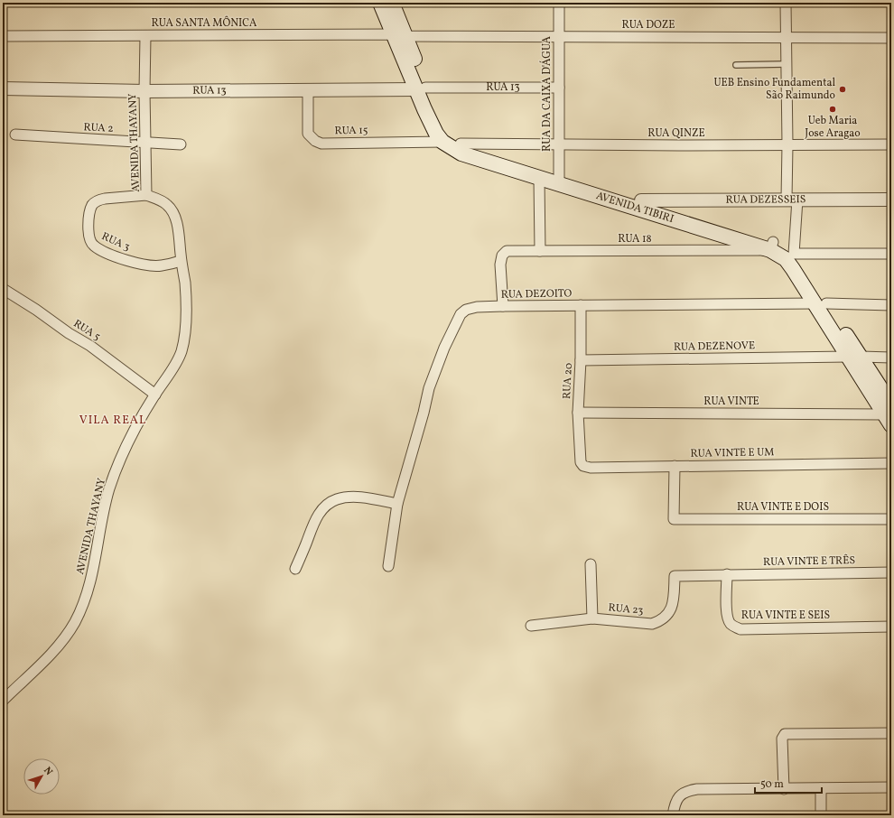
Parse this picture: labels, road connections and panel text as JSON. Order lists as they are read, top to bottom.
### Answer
{
  "streets": {
    "main road": ["AVENIDA TIBIRI"],
    "street": [
      "RUA SANTA MÔNICA",
      "RUA DOZE",
      "RUA 13",
      "RUA DA CAIXA D'ÁGUA",
      "RUA 2",
      "RUA 15",
      "RUA QINZE",
      "AVENIDA THAYANY",
      "RUA DEZESSEIS",
      "RUA 18",
      "RUA 3",
      "RUA DEZOITO",
      "RUA 5",
      "RUA DEZENOVE",
      "RUA 20",
      "RUA VINTE",
      "RUA VINTE E UM",
      "RUA VINTE E DOIS",
      "RUA VINTE E TRÊS",
      "RUA 23",
      "RUA VINTE E SEIS"
    ]
  },
  "crossings": [
    ["RUA SANTA MÔNICA", "RUA DOZE"],
    ["RUA SANTA MÔNICA", "AVENIDA THAYANY"],
    ["RUA SANTA MÔNICA", "AVENIDA TIBIRI"],
    ["RUA DOZE", "RUA DA CAIXA D'ÁGUA"],
    ["RUA DOZE", "AVENIDA TIBIRI"],
    ["RUA 13", "RUA DA CAIXA D'ÁGUA"],
    ["RUA 13", "RUA 15"],
    ["RUA 13", "AVENIDA THAYANY"],
    ["RUA 13", "AVENIDA TIBIRI"],
    ["RUA DA CAIXA D'ÁGUA", "RUA QINZE"],
    ["RUA DA CAIXA D'ÁGUA", "AVENIDA TIBIRI"],
    ["RUA 2", "AVENIDA THAYANY"],
    ["RUA 15", "AVENIDA TIBIRI"],
    ["RUA QINZE", "AVENIDA TIBIRI"],
    ["AVENIDA THAYANY", "RUA 3"],
    ["AVENIDA THAYANY", "RUA 5"],
    ["RUA DEZESSEIS", "AVENIDA TIBIRI"],
    ["AVENIDA TIBIRI", "RUA 18"],
    ["AVENIDA TIBIRI", "RUA DEZOITO"],
    ["AVENIDA TIBIRI", "RUA DEZENOVE"],
    ["AVENIDA TIBIRI", "RUA VINTE"],
    ["RUA 18", "RUA DEZOITO"],
    ["RUA DEZOITO", "RUA 20"],
    ["RUA DEZENOVE", "RUA 20"],
    ["RUA 20", "RUA VINTE"],
    ["RUA 20", "RUA VINTE E UM"],
    ["RUA VINTE E UM", "RUA VINTE E DOIS"],
    ["RUA VINTE E TRÊS", "RUA 23"],
    ["RUA VINTE E TRÊS", "RUA VINTE E SEIS"],
    ["RUA 23", "RUA VINTE E SEIS"]
  ],
  "districts": ["VILA REAL"],
  "places": ["UEB Ensino Fundamental São Raimundo", "Ueb Maria Jose Aragao"],
  "scale_bar": "50 m",
  "north": "top right"
}
